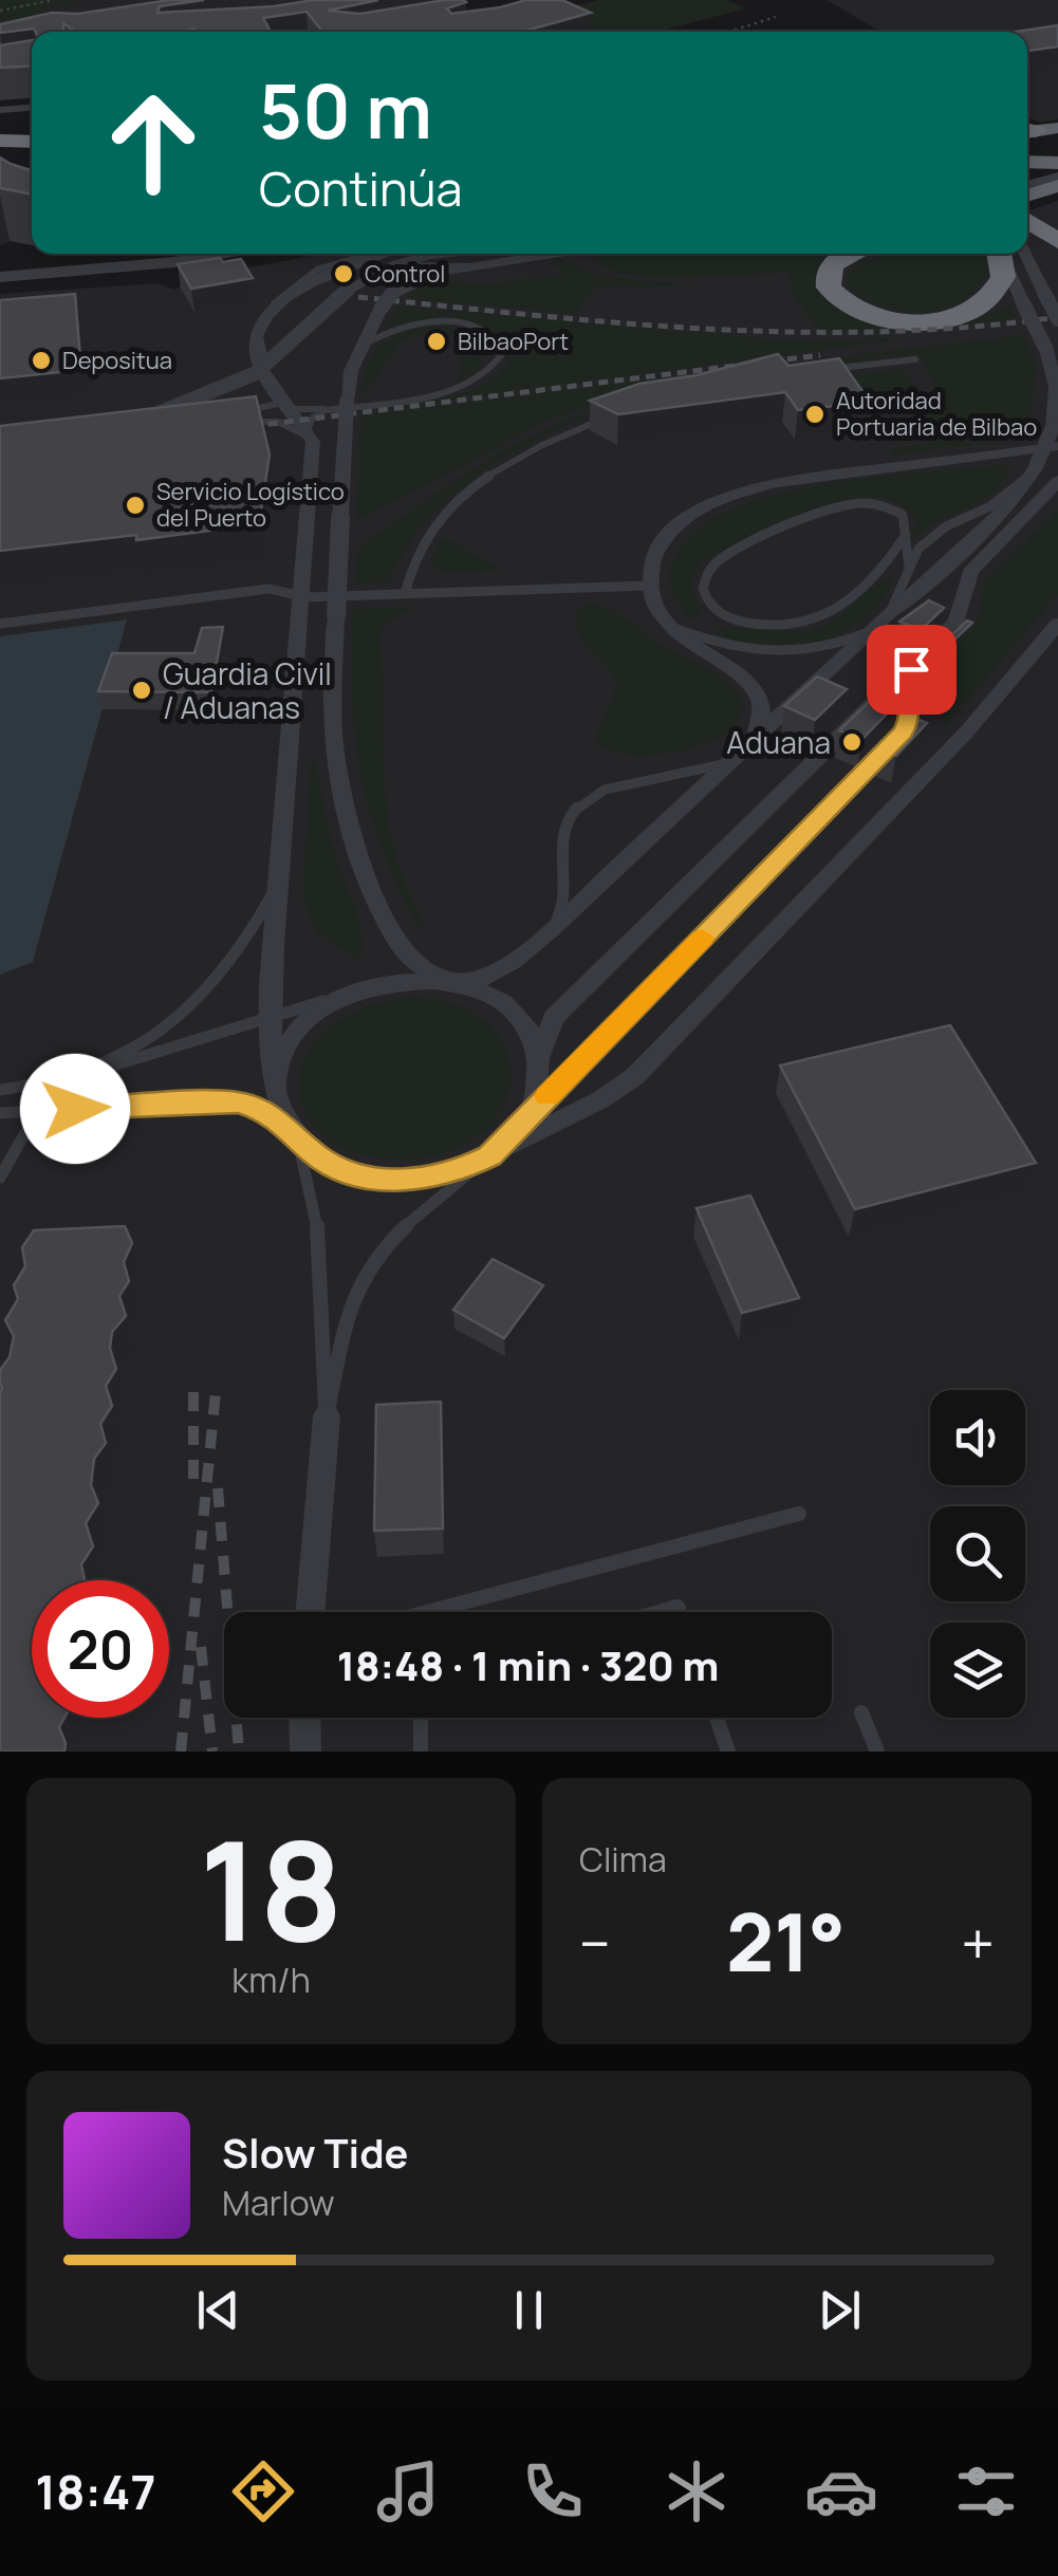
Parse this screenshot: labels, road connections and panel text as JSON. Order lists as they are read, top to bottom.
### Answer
{
  "places": [
    "Control",
    "BilbaoPort",
    "Depositua",
    "Autoridad Portuaria de Bilbao",
    "Servicio Logístico del Puerto",
    "Guardia Civil / Aduanas",
    "Aduana"
  ],
  "page": {
    "turn": ["50 m", "Continúa"],
    "limit": "20",
    "trip": "18:48 · 1 min · 320 m",
    "tile": [
      ["18", "km/h"],
      "Clima"
    ],
    "heat": ["−", "21°", "+"],
    "song": ["Slow Tide", "Marlow"],
    "tabs": "18:47"
  }
}
